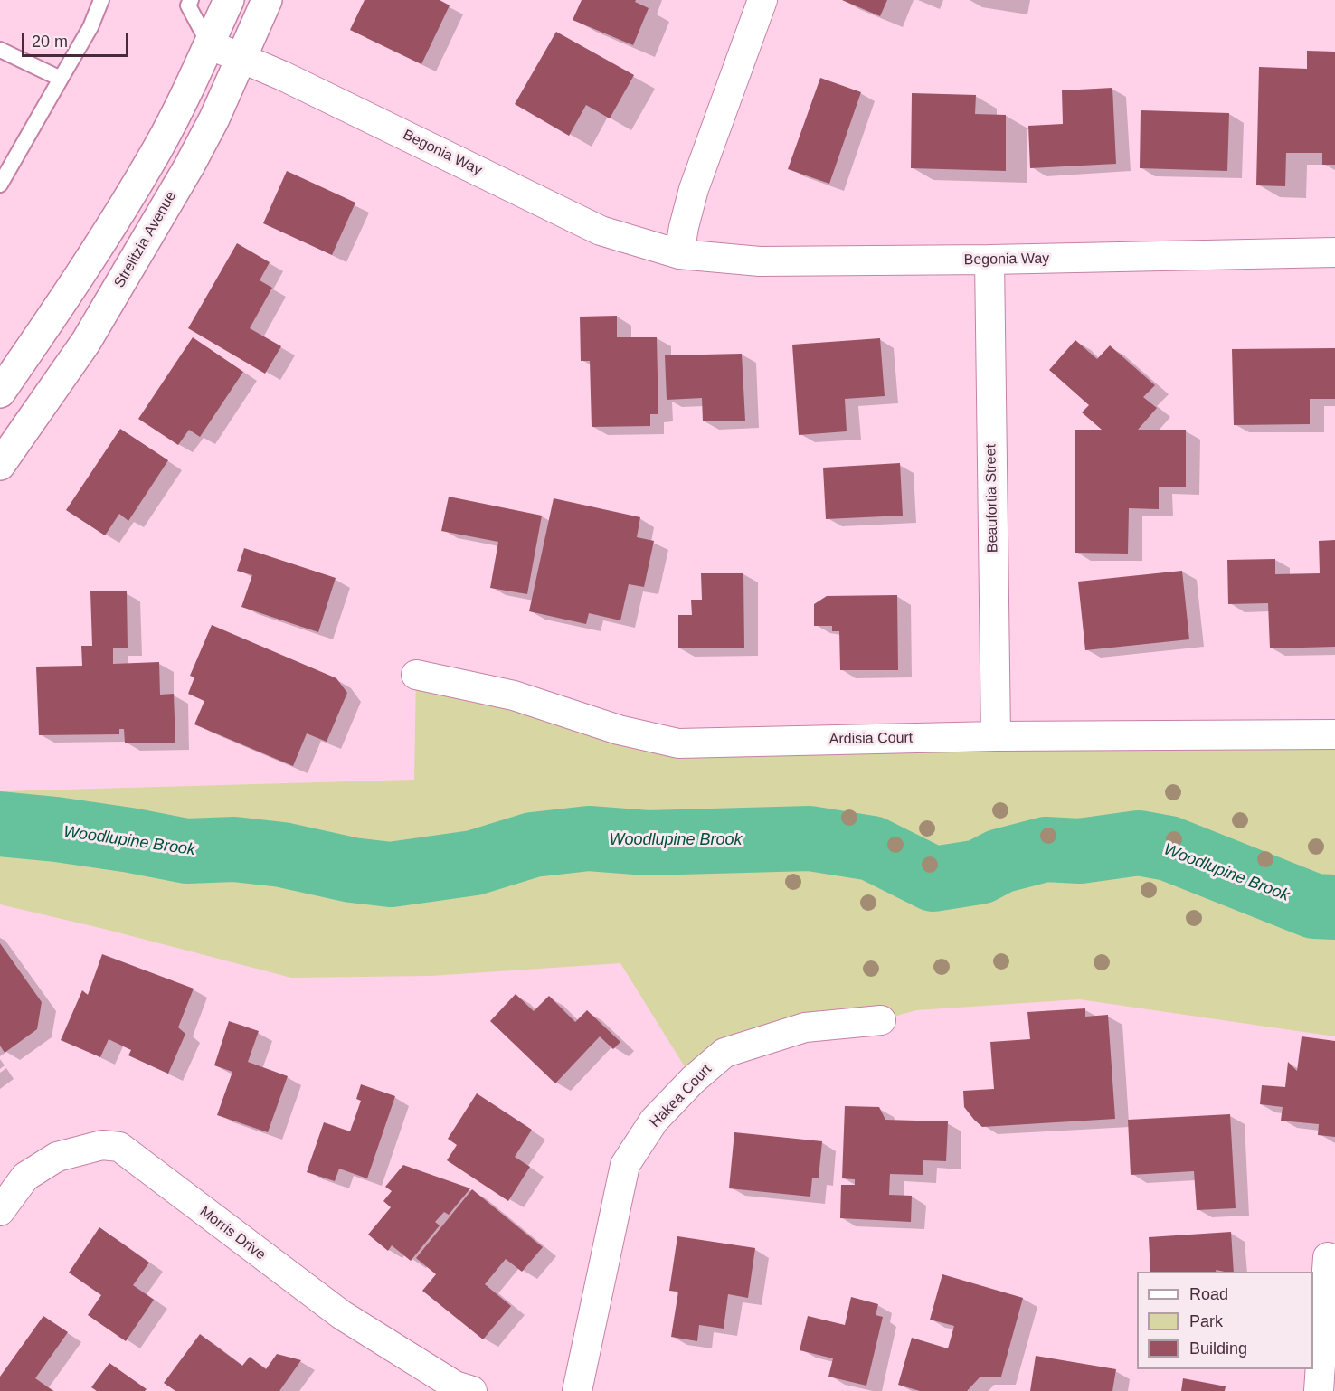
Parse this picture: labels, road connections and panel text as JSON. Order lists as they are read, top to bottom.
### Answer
{
  "streets": {
    "street": [
      "Begonia Way",
      "Strelitzia Avenue",
      "Beaufortia Street",
      "Ardisia Court",
      "Hakea Court",
      "Morris Drive"
    ]
  },
  "crossings": [
    ["Begonia Way", "Strelitzia Avenue"],
    ["Begonia Way", "Beaufortia Street"],
    ["Beaufortia Street", "Ardisia Court"]
  ],
  "water": ["Woodlupine Brook"],
  "legend": ["Road", "Park", "Building"],
  "scale_bar": "20 m"
}
